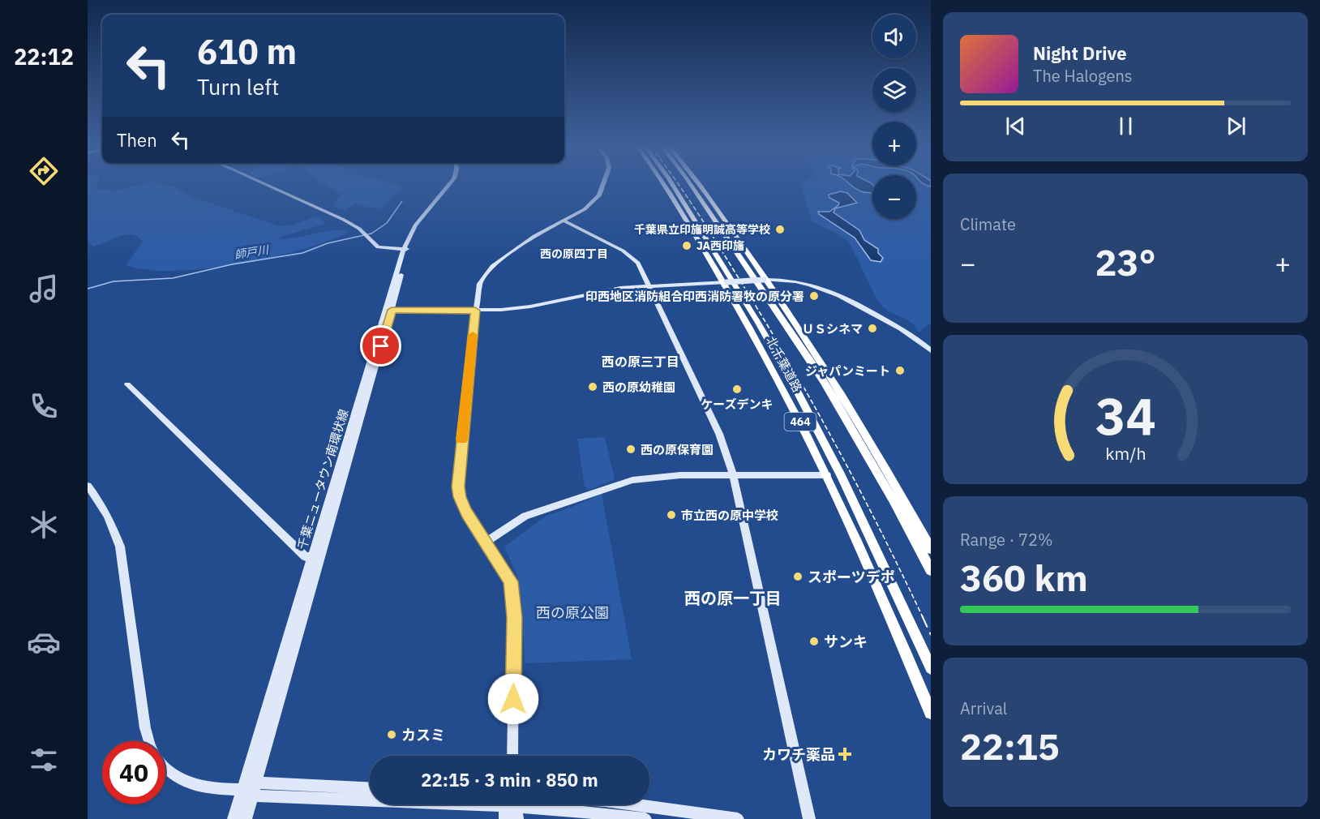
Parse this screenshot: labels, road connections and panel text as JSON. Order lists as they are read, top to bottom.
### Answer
{
  "streets": {
    "highway": ["北千葉道路", "464"],
    "street": ["千葉ニュータウン南環状線"]
  },
  "districts": ["西の原四丁目", "西の原三丁目", "西の原一丁目"],
  "water": ["師戸川"],
  "parks": ["西の原公園"],
  "places": {
    "other": [
      "千葉県立印旛明誠高等学校",
      "JA西印旛",
      "印西地区消防組合印西消防署牧の原分署",
      "ＵＳシネマ",
      "ジャパンミート",
      "西の原幼稚園",
      "ケーズデンキ",
      "西の原保育園",
      "市立西の原中学校",
      "スポーツデポ",
      "サンキ",
      "カスミ"
    ],
    "health": ["カワチ薬品"]
  },
  "page": {
    "tabs": "22:12",
    "map_buttons": ["+", "−"],
    "turn": ["610 m", "Turn left"],
    "song": ["Night Drive", "The Halogens"],
    "then": "Then",
    "tile": [
      "Climate",
      ["Range · 72%", "360 km"],
      ["Arrival", "22:15"]
    ],
    "heat": ["−", "23°", "+"],
    "limit": "40",
    "trip": "22:15 · 3 min · 850 m",
    "gauge": ["34", "km/h"]
  }
}
